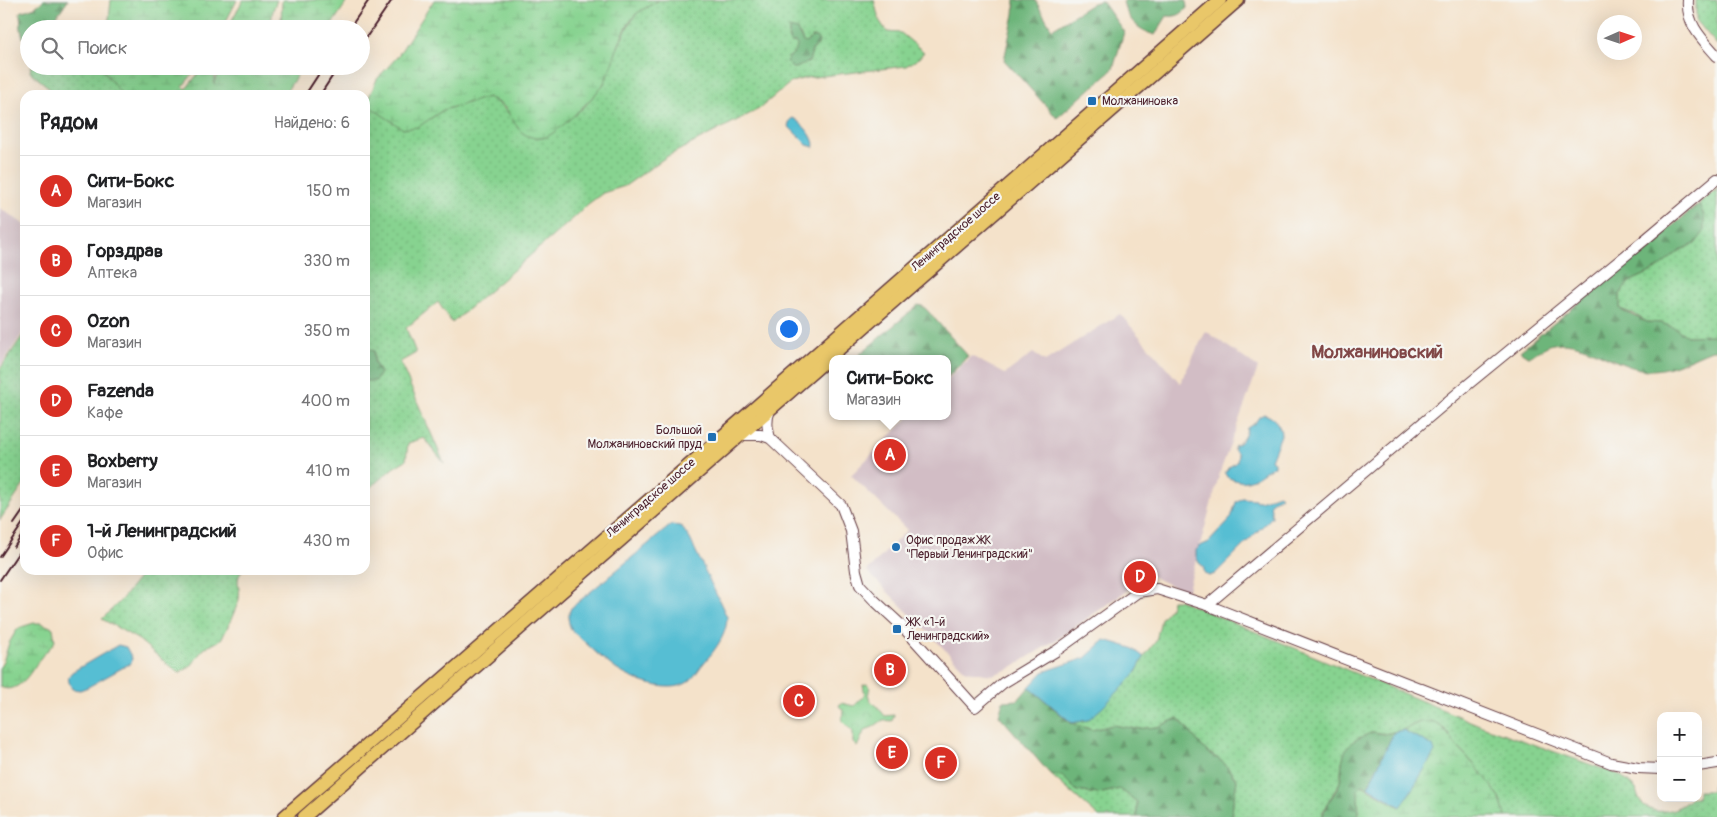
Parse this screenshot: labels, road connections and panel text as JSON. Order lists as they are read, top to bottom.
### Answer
{
  "streets": {
    "highway": ["Ленинградское шоссе"]
  },
  "districts": ["Молжаниновский"],
  "places": {
    "transit": ["Молжаниновка", "Большой Молжаниновский пруд", "ЖК «1-й Ленинградский»"],
    "other": ["Офис продаж ЖК \"Первый Ленинградский\""]
  },
  "north": "right",
  "page": {
    "search": "Поиск",
    "heading": ["Рядом", "Найдено: 6"],
    "list": [
      {
        "mark": "A",
        "name": "Сити-Бокс",
        "note": "Магазин",
        "value": "150 m"
      },
      {
        "mark": "B",
        "name": "Горздрав",
        "note": "Аптека",
        "value": "330 m"
      },
      {
        "mark": "C",
        "name": "Ozon",
        "note": "Магазин",
        "value": "350 m"
      },
      {
        "mark": "D",
        "name": "Fazenda",
        "note": "Кафе",
        "value": "400 m"
      },
      {
        "mark": "E",
        "name": "Boxberry",
        "note": "Магазин",
        "value": "410 m"
      },
      {
        "mark": "F",
        "name": "1-й Ленинградский",
        "note": "Офис",
        "value": "430 m"
      }
    ],
    "popup": ["Сити-Бокс", "Магазин"],
    "pins": [
      "A",
      "D",
      "B",
      "C",
      "E",
      "F"
    ],
    "map_buttons": ["+", "−"]
  }
}
